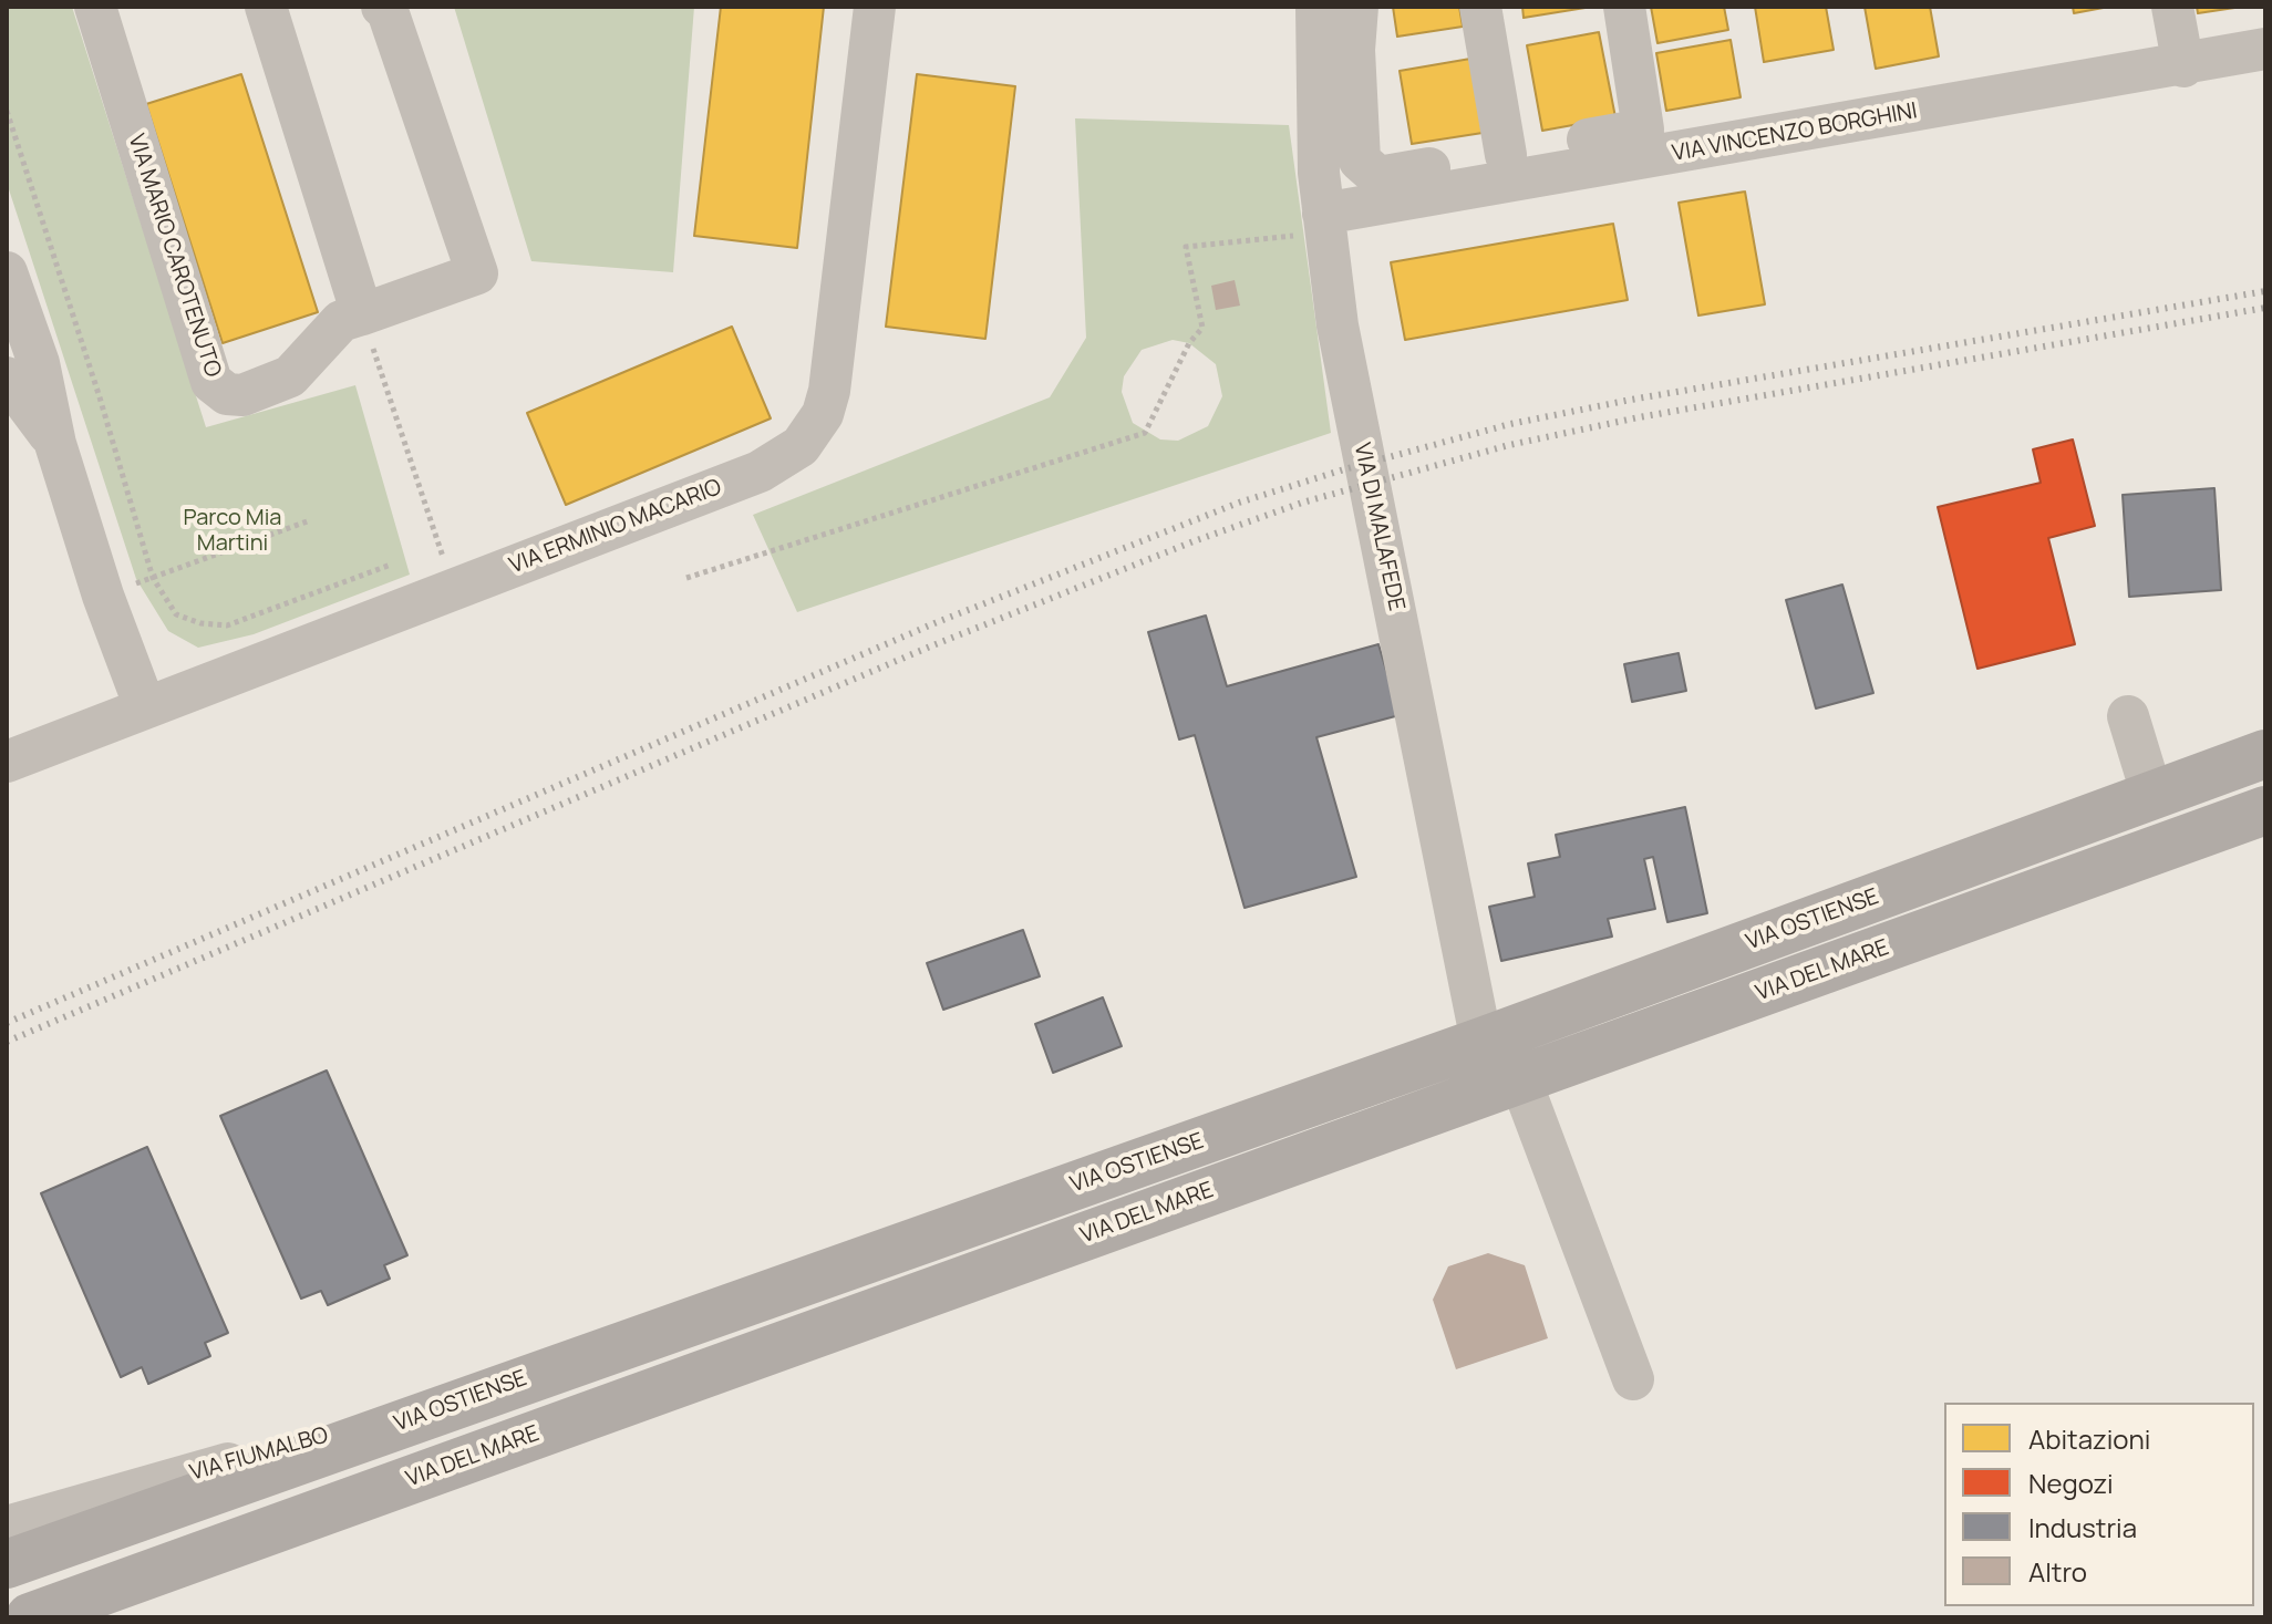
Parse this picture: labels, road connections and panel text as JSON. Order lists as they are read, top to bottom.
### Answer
{
  "streets": {
    "main road": ["VIA OSTIENSE", "VIA DEL MARE"],
    "street": [
      "VIA VINCENZO BORGHINI",
      "VIA MARIO CAROTENUTO",
      "VIA ERMINIO MACARIO",
      "VIA DI MALAFEDE",
      "VIA FIUMALBO"
    ]
  },
  "crossings": [
    ["VIA VINCENZO BORGHINI", "VIA DI MALAFEDE"],
    ["VIA DI MALAFEDE", "VIA OSTIENSE"],
    ["VIA OSTIENSE", "VIA FIUMALBO"]
  ],
  "parks": ["Parco Mia Martini"],
  "legend": [
    "Abitazioni",
    "Negozi",
    "Industria",
    "Altro"
  ]
}
